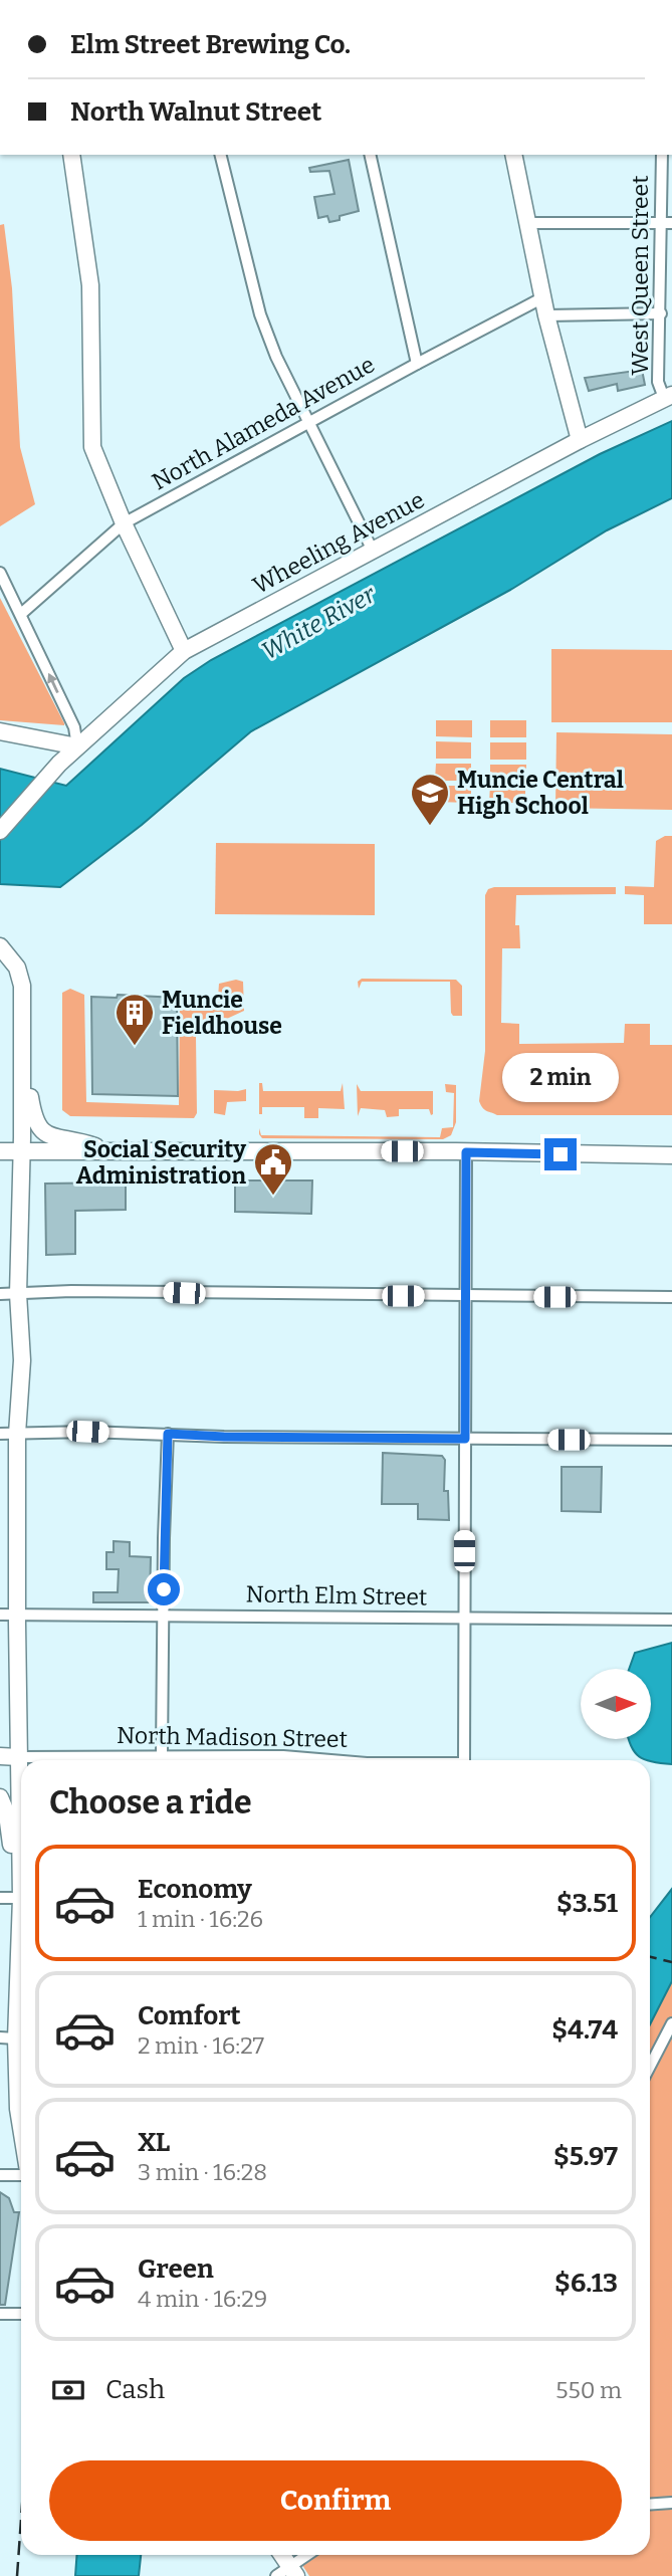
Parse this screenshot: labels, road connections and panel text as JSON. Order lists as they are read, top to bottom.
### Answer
{
  "streets": {
    "main road": ["Wheeling Avenue", "North Madison Street"],
    "street": ["West Queen Street", "North Alameda Avenue", "North Elm Street"]
  },
  "crossings": [
    ["West Queen Street", "Wheeling Avenue"],
    ["North Elm Street", "North Madison Street"]
  ],
  "water": ["White River"],
  "places": {
    "school or university": ["Muncie Central High School"],
    "building": ["Muncie Fieldhouse"],
    "public building": ["Social Security Administration"]
  },
  "north": "right",
  "page": {
    "banner": ["Elm Street Brewing Co.", "North Walnut Street"],
    "bubble": "2 min",
    "heading": "Choose a ride",
    "list": [
      {
        "name": "Economy",
        "note": "1 min · 16:26",
        "value": "$3.51"
      },
      {
        "name": "Comfort",
        "note": "2 min · 16:27",
        "value": "$4.74"
      },
      {
        "name": "XL",
        "note": "3 min · 16:28",
        "value": "$5.97"
      },
      {
        "name": "Green",
        "note": "4 min · 16:29",
        "value": "$6.13"
      }
    ],
    "pay": ["Cash", "550 m"],
    "buttons": "Confirm"
  }
}
